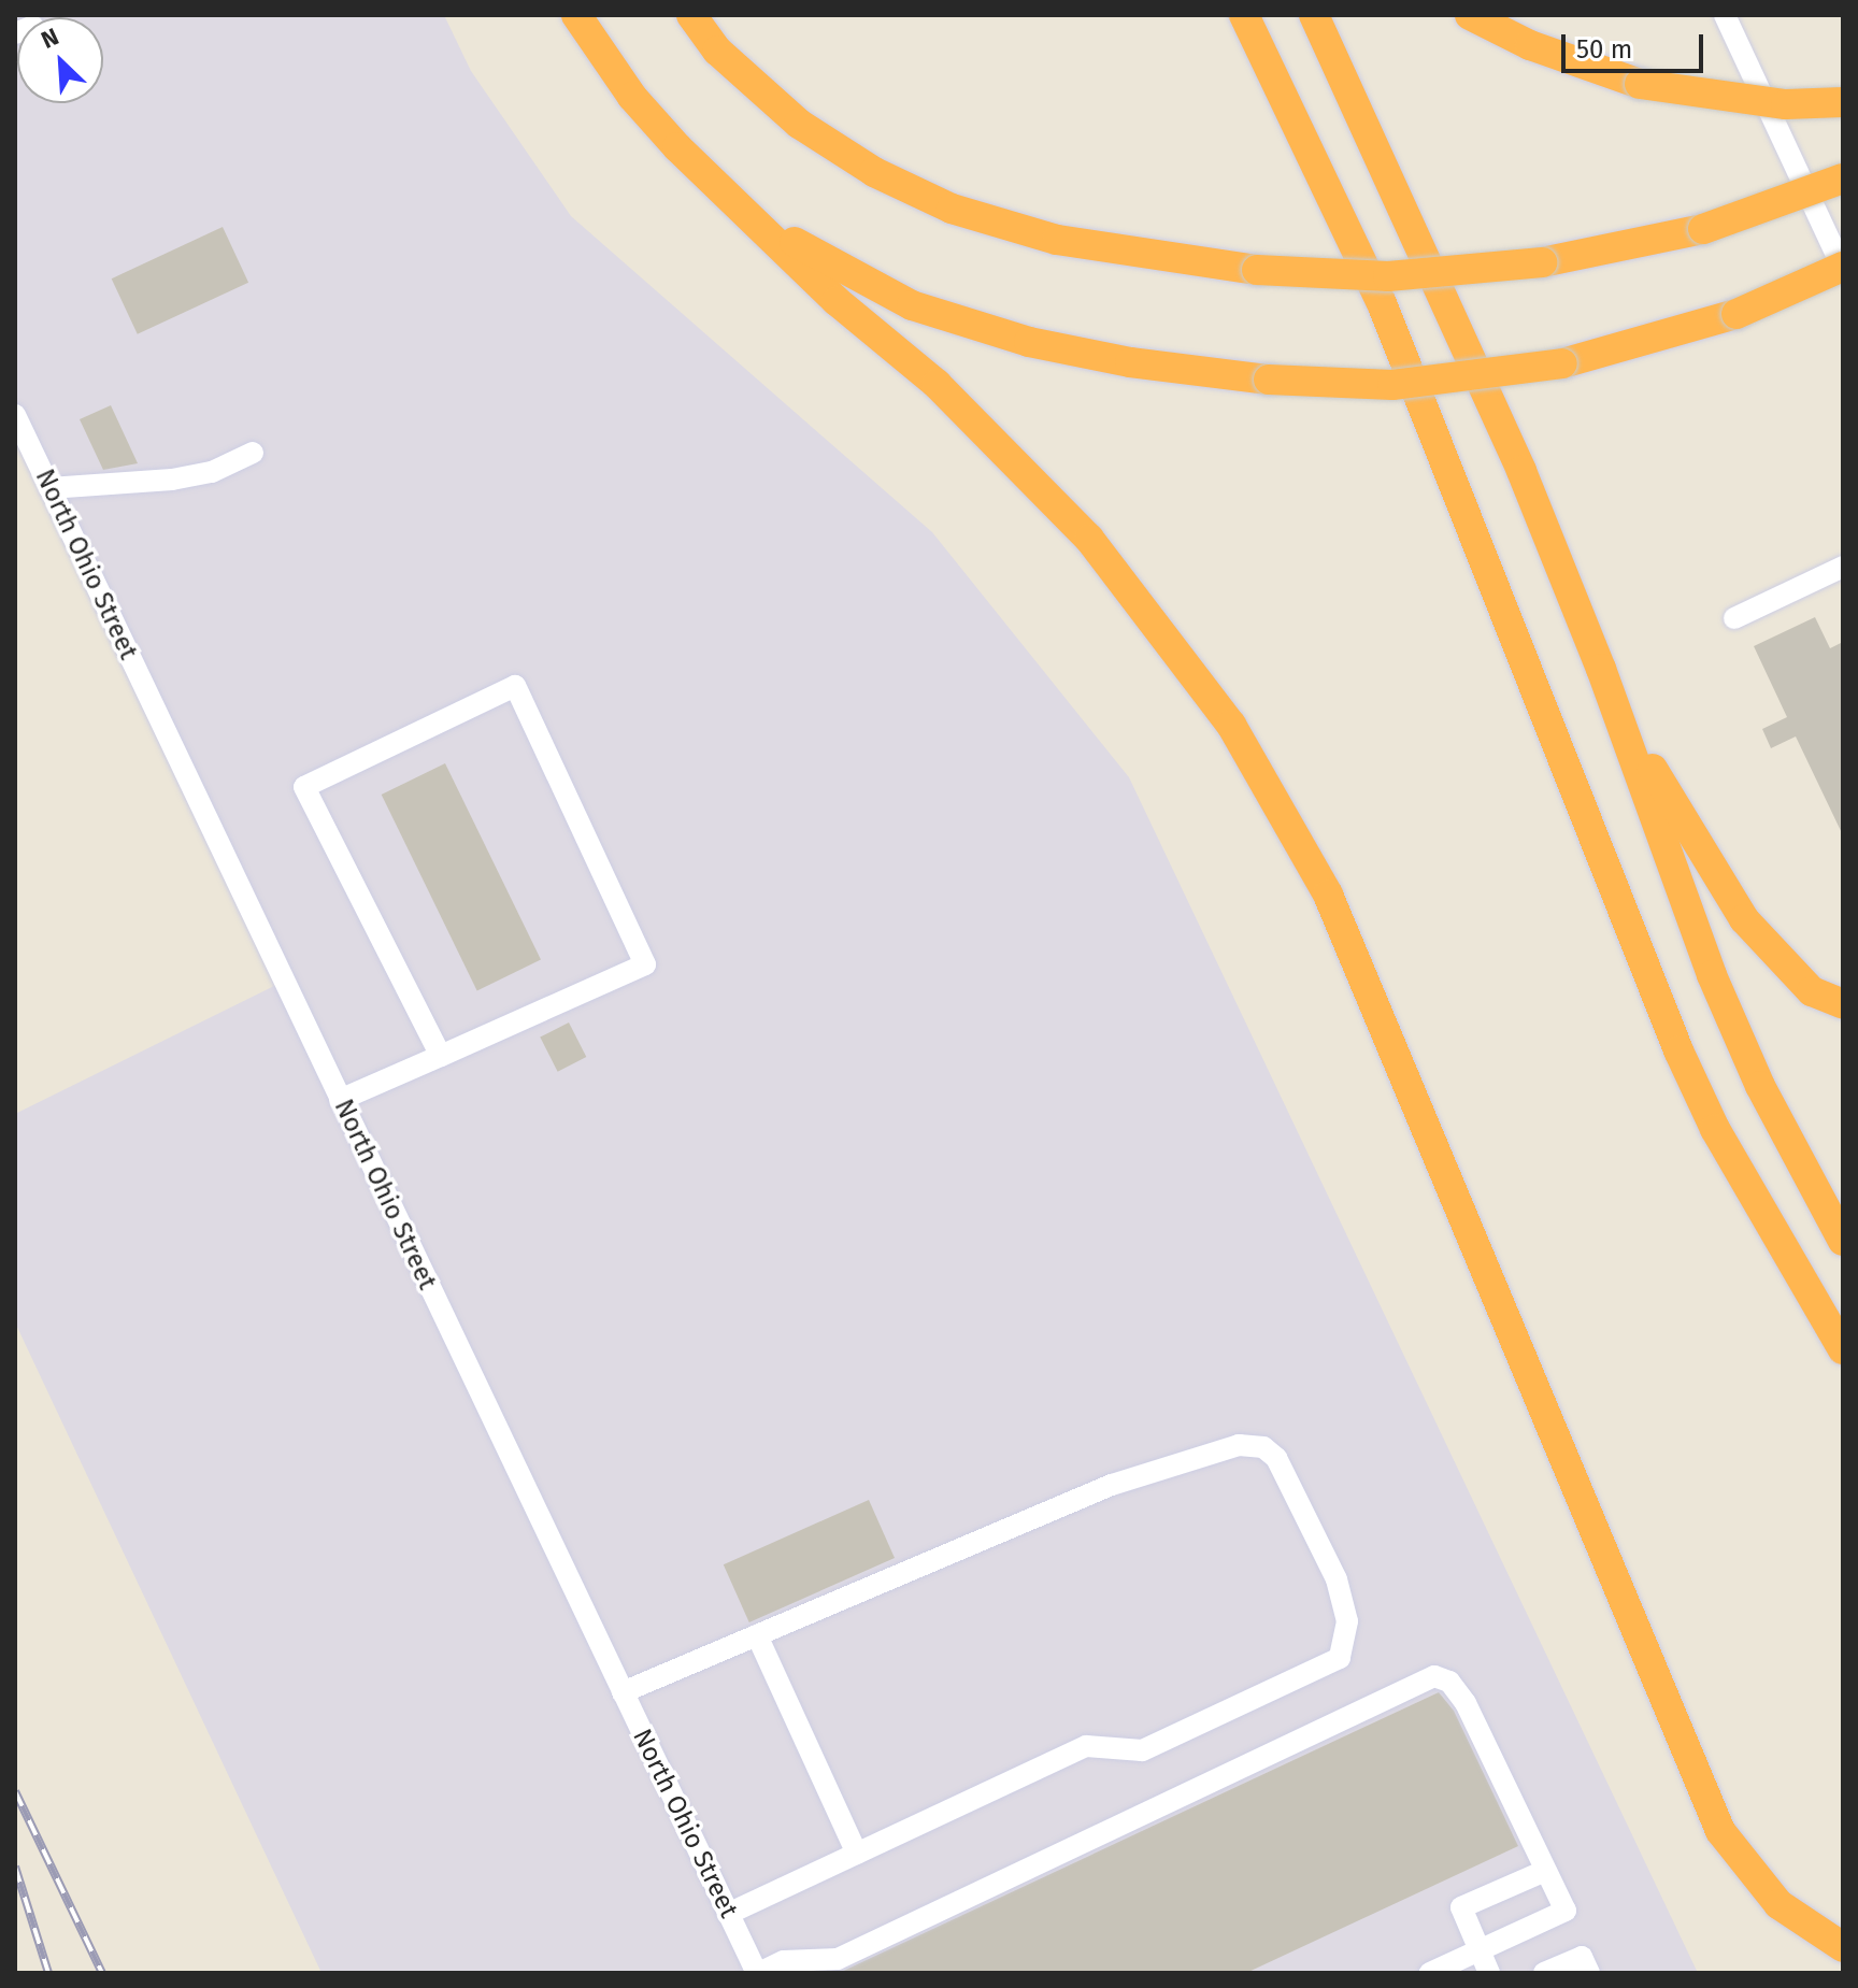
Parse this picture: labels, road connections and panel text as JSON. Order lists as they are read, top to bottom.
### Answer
{
  "streets": {
    "street": ["North Ohio Street"]
  },
  "scale_bar": "50 m",
  "north": "top left"
}
